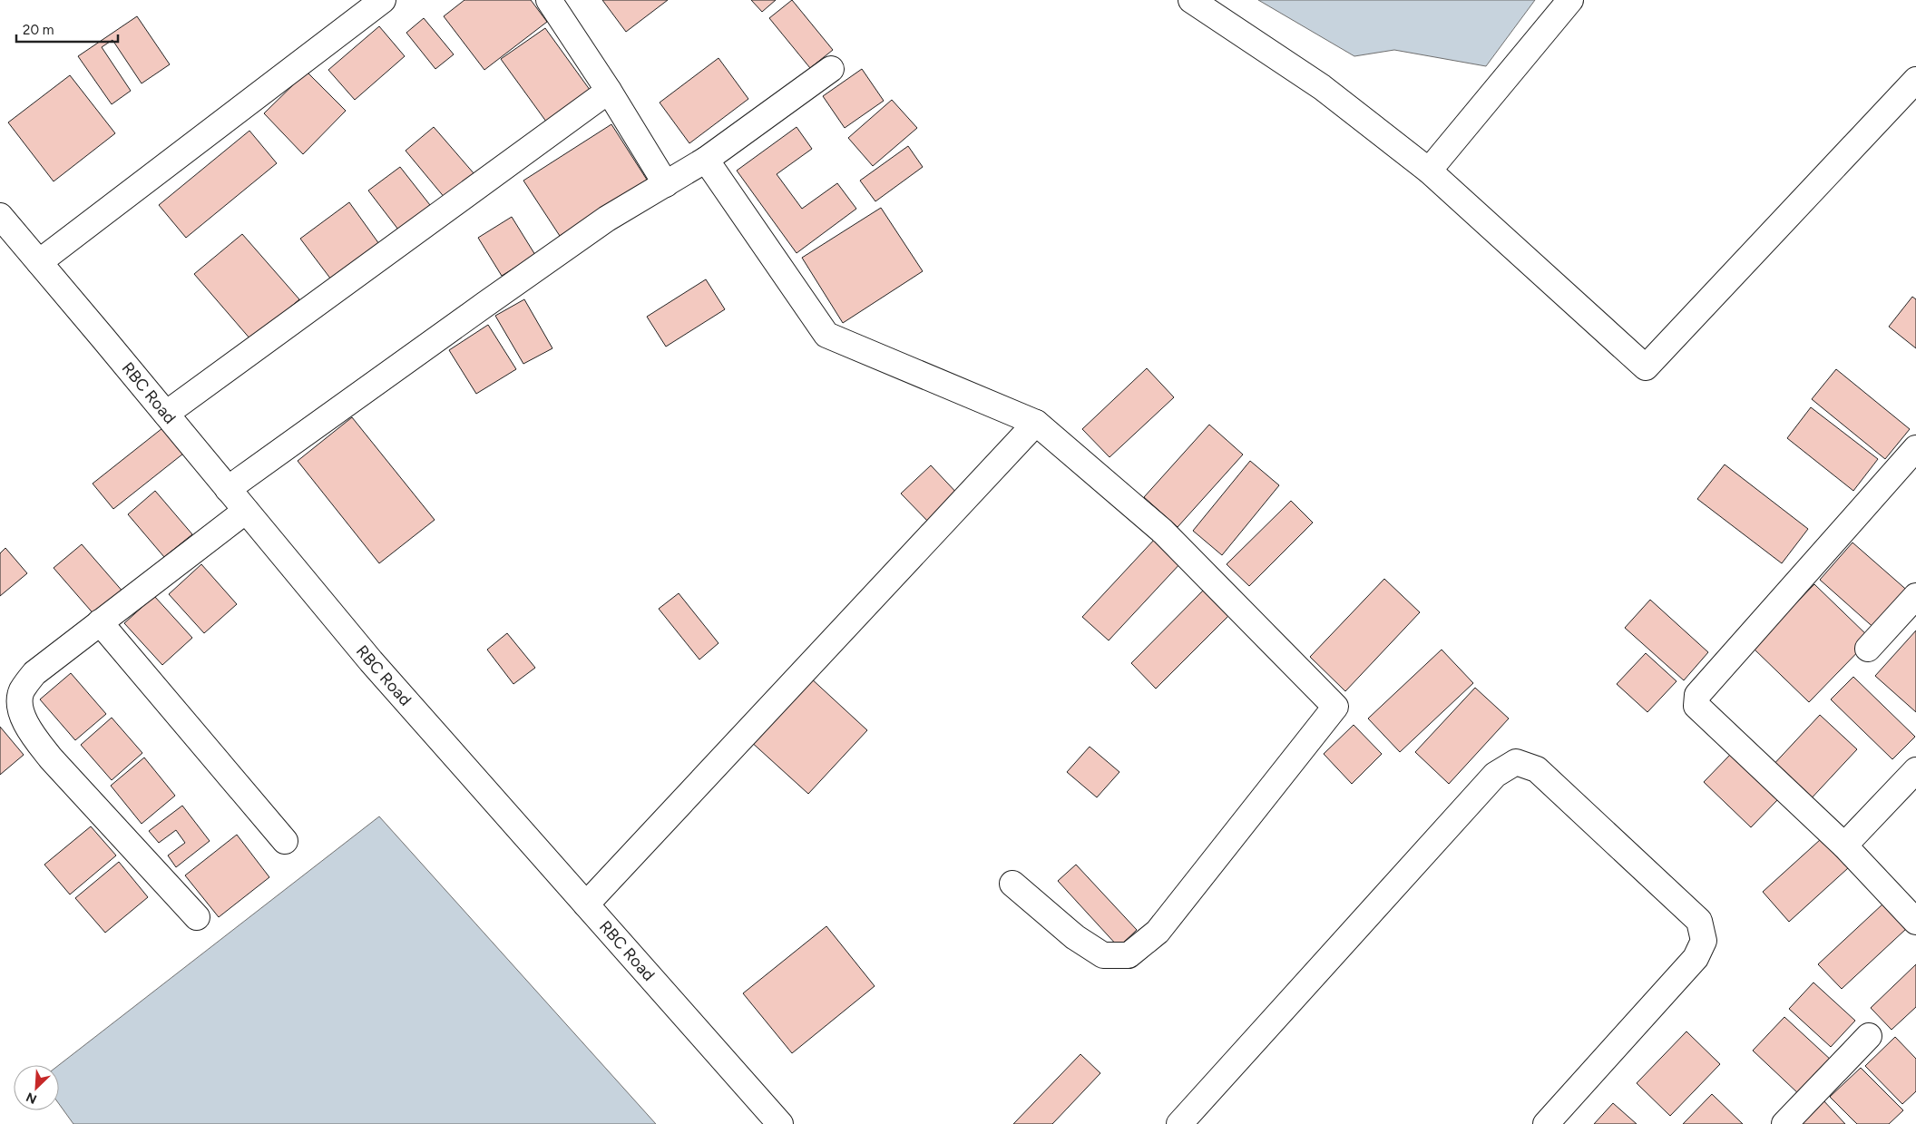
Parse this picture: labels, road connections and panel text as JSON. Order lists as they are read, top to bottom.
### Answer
{
  "streets": {
    "street": ["RBC Road"]
  },
  "scale_bar": "20 m",
  "north": "bottom left"
}
